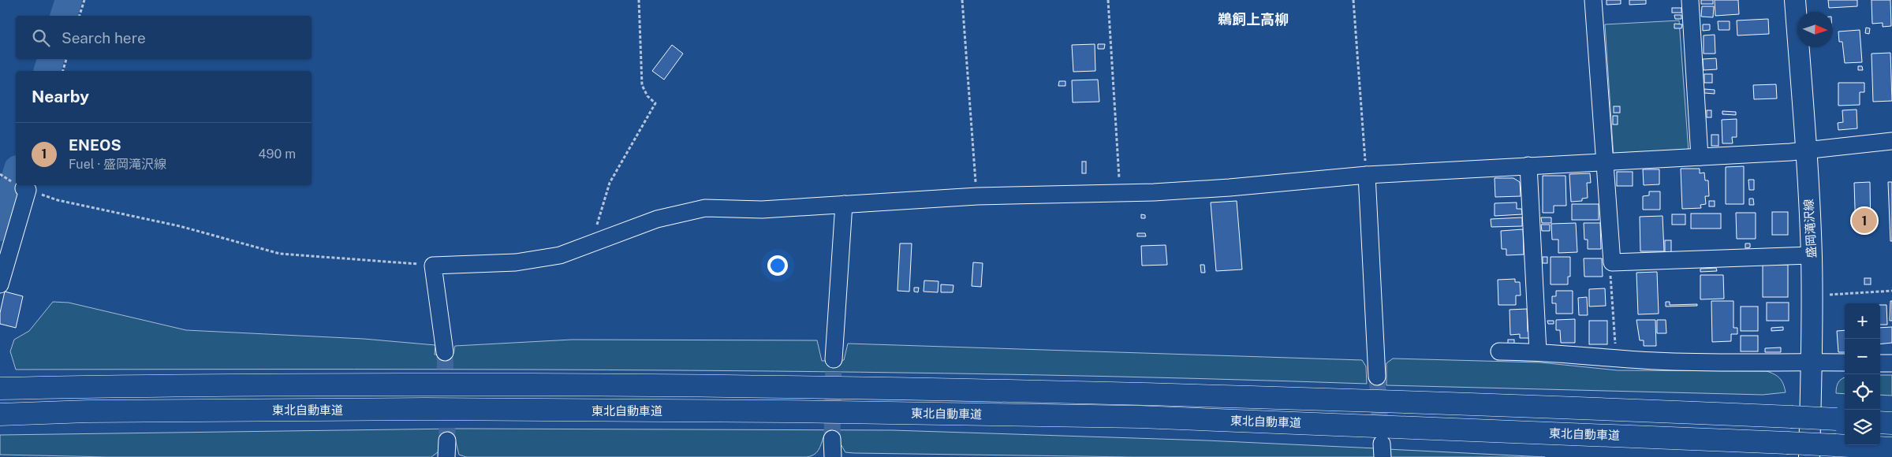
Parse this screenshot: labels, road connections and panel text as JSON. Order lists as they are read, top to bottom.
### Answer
{
  "streets": {
    "highway": ["東北自動車道"],
    "main road": ["盛岡滝沢線"]
  },
  "districts": ["鵜飼上高柳"],
  "north": "right",
  "page": {
    "search": "Search here",
    "heading": "Nearby",
    "list": [
      {
        "mark": "1",
        "name": "ENEOS",
        "note": "Fuel · 盛岡滝沢線",
        "value": "490 m"
      }
    ],
    "pins": "1",
    "map_buttons": ["+", "−"]
  }
}
